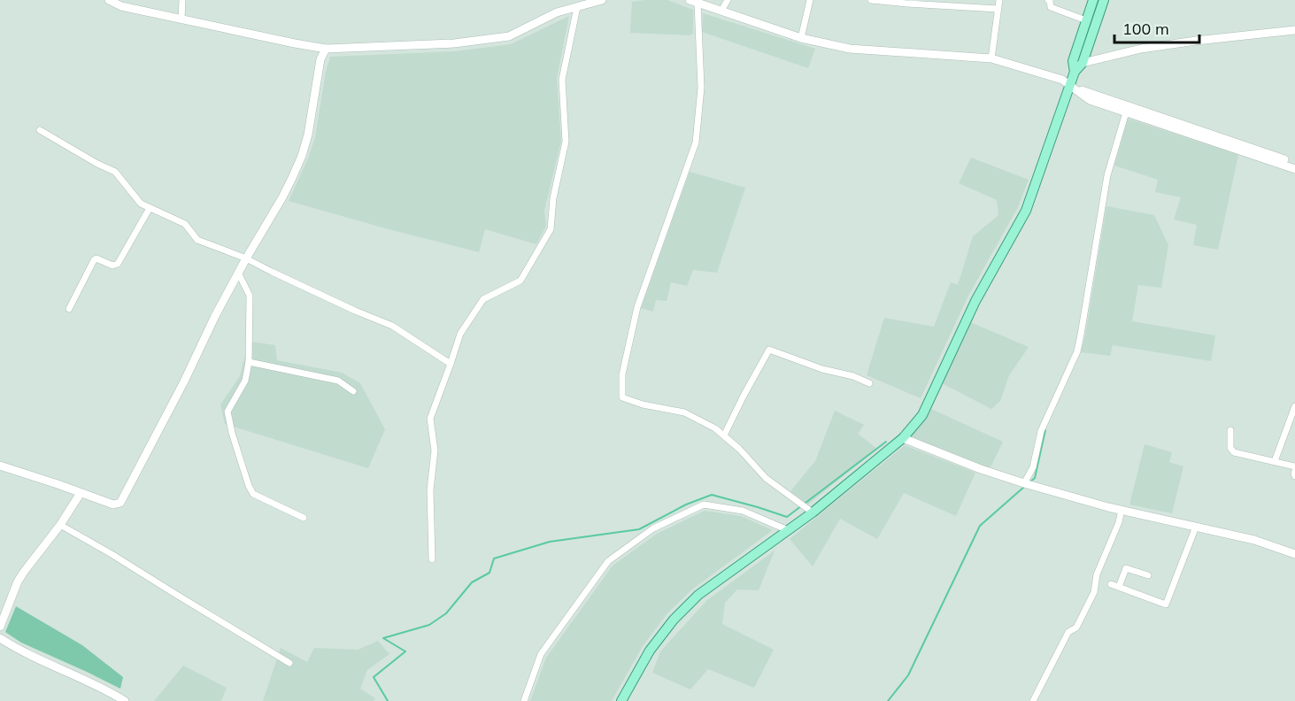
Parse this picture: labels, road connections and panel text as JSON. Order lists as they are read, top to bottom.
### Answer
{
  "scale_bar": "100 m"
}
